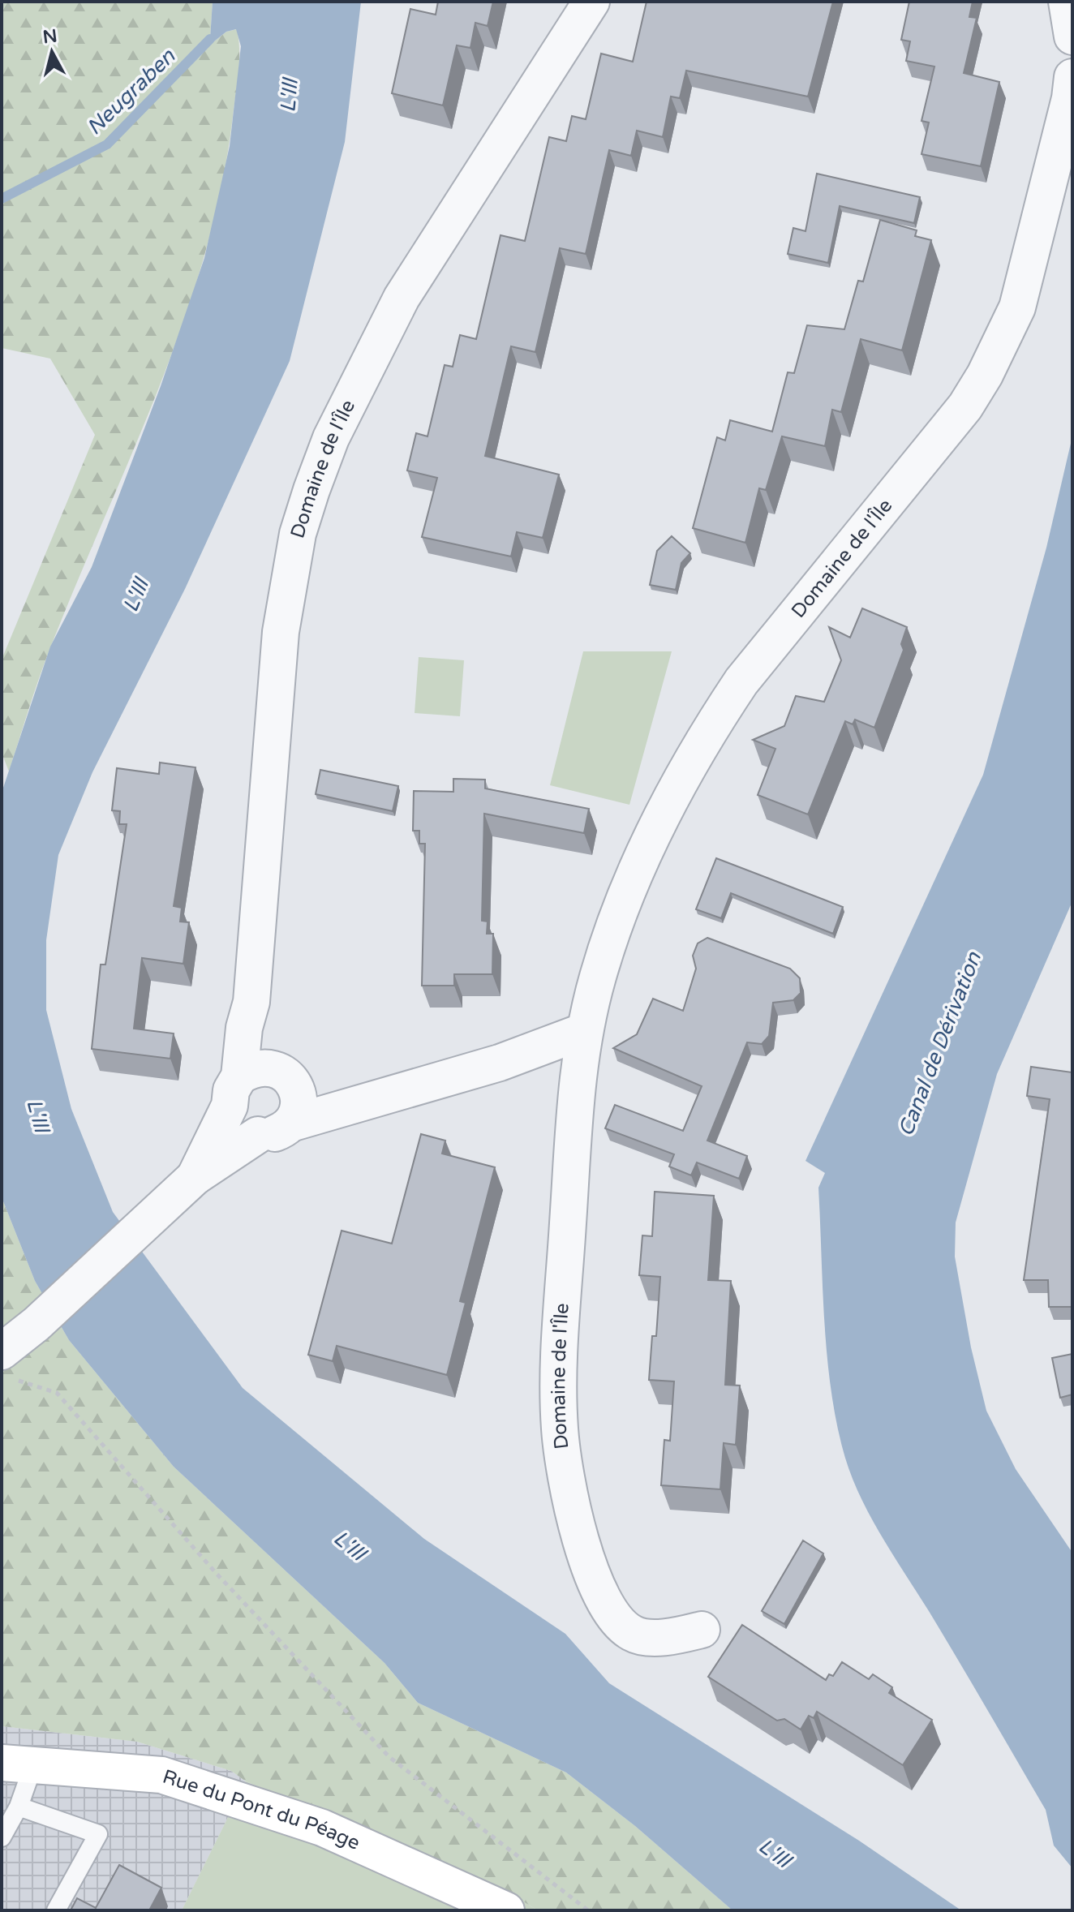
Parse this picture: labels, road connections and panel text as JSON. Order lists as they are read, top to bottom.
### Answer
{
  "streets": {
    "street": ["Domaine de l'Île", "Rue du Pont du Péage"]
  },
  "water": ["Neugraben", "L'Ill", "Canal de Dérivation"],
  "north": "top"
}
